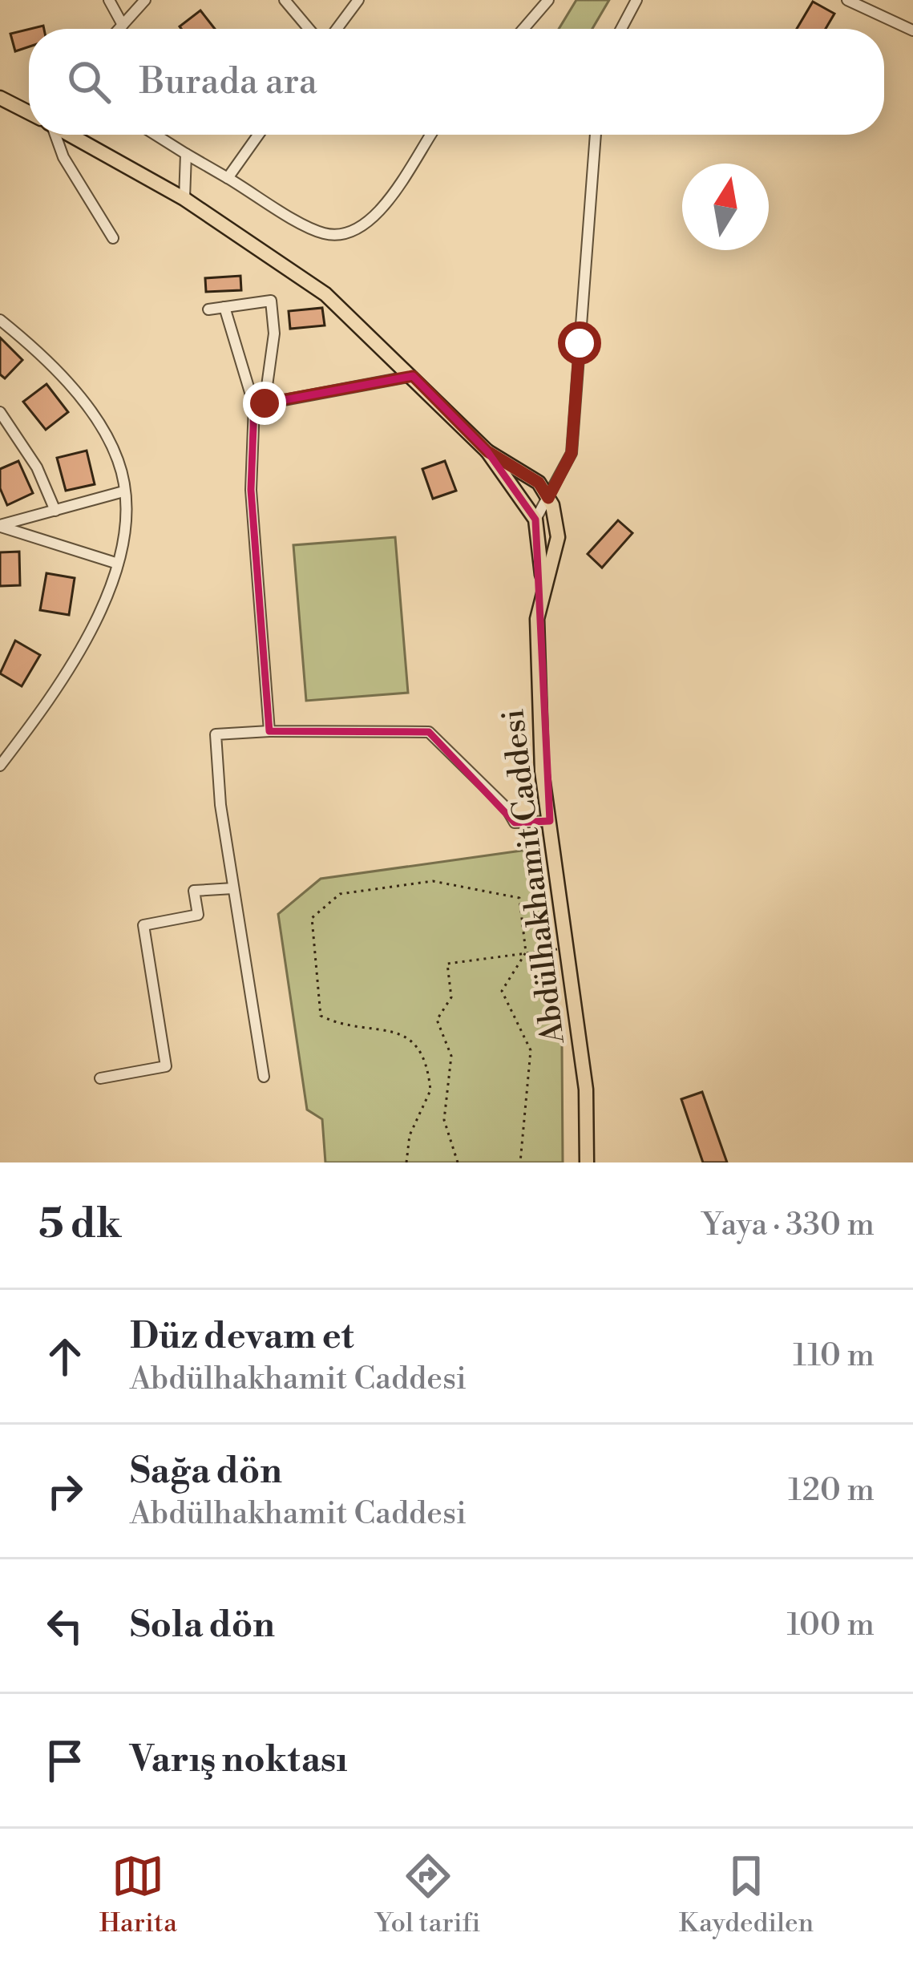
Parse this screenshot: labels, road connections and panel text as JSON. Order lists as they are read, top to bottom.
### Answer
{
  "streets": {
    "main road": ["Abdülhakhamit Caddesi"]
  },
  "north": "top",
  "page": {
    "search": "Burada ara",
    "heading": ["5 dk", "Yaya · 330 m"],
    "list": [
      ["Düz devam et", "Abdülhakhamit Caddesi", "110 m"],
      ["Sağa dön", "Abdülhakhamit Caddesi", "120 m"],
      ["Sola dön", "100 m"],
      "Varış noktası"
    ],
    "nav": ["Harita", "Yol tarifi", "Kaydedilen"]
  }
}
